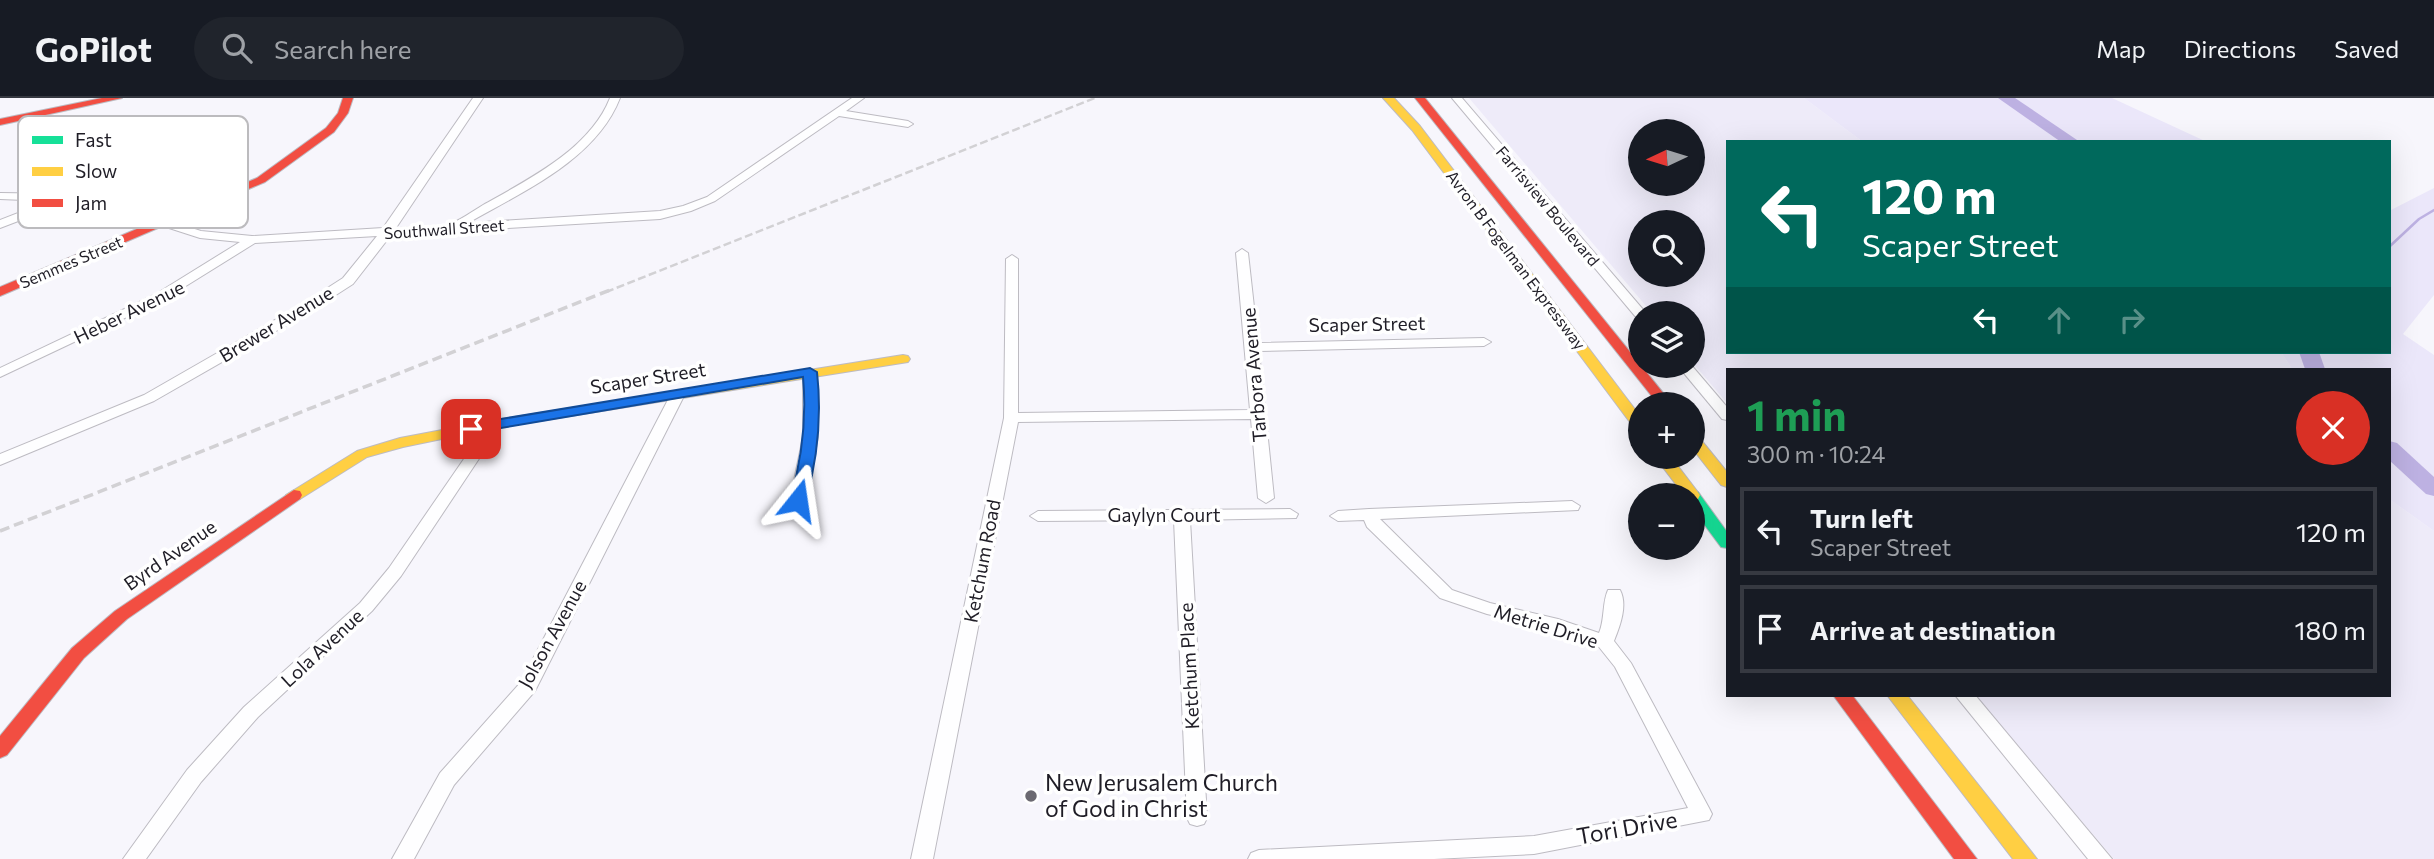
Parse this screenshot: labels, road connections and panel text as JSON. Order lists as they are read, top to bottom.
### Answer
{
  "streets": {
    "main road": [
      "Avron B Fogelman Expressway",
      "Semmes Street",
      "Scaper Street",
      "Byrd Avenue"
    ],
    "street": [
      "Farrisview Boulevard",
      "Southwall Street",
      "Heber Avenue",
      "Brewer Avenue",
      "Tarbora Avenue",
      "Gaylyn Court",
      "Ketchum Road",
      "Metrie Drive",
      "Jolson Avenue",
      "Lola Avenue",
      "Ketchum Place",
      "Tori Drive"
    ]
  },
  "crossings": [
    ["Southwall Street", "Heber Avenue"],
    ["Southwall Street", "Brewer Avenue"],
    ["Scaper Street", "Tarbora Avenue"],
    ["Scaper Street", "Byrd Avenue"],
    ["Scaper Street", "Jolson Avenue"],
    ["Scaper Street", "Lola Avenue"],
    ["Gaylyn Court", "Ketchum Place"],
    ["Metrie Drive", "Tori Drive"]
  ],
  "places": ["New Jerusalem Church of God in Christ"],
  "legend": ["Fast", "Slow", "Jam"],
  "north": "left",
  "page": {
    "header": "GoPilot",
    "search": "Search here",
    "nav": ["Map", "Directions", "Saved"],
    "map_buttons": ["+", "−"],
    "turn": ["120 m", "Scaper Street"],
    "heading": ["1 min", "300 m · 10:24"],
    "list": [
      {
        "name": "Turn left",
        "note": "Scaper Street",
        "value": "120 m"
      },
      {
        "name": "Arrive at destination",
        "value": "180 m"
      }
    ]
  }
}
